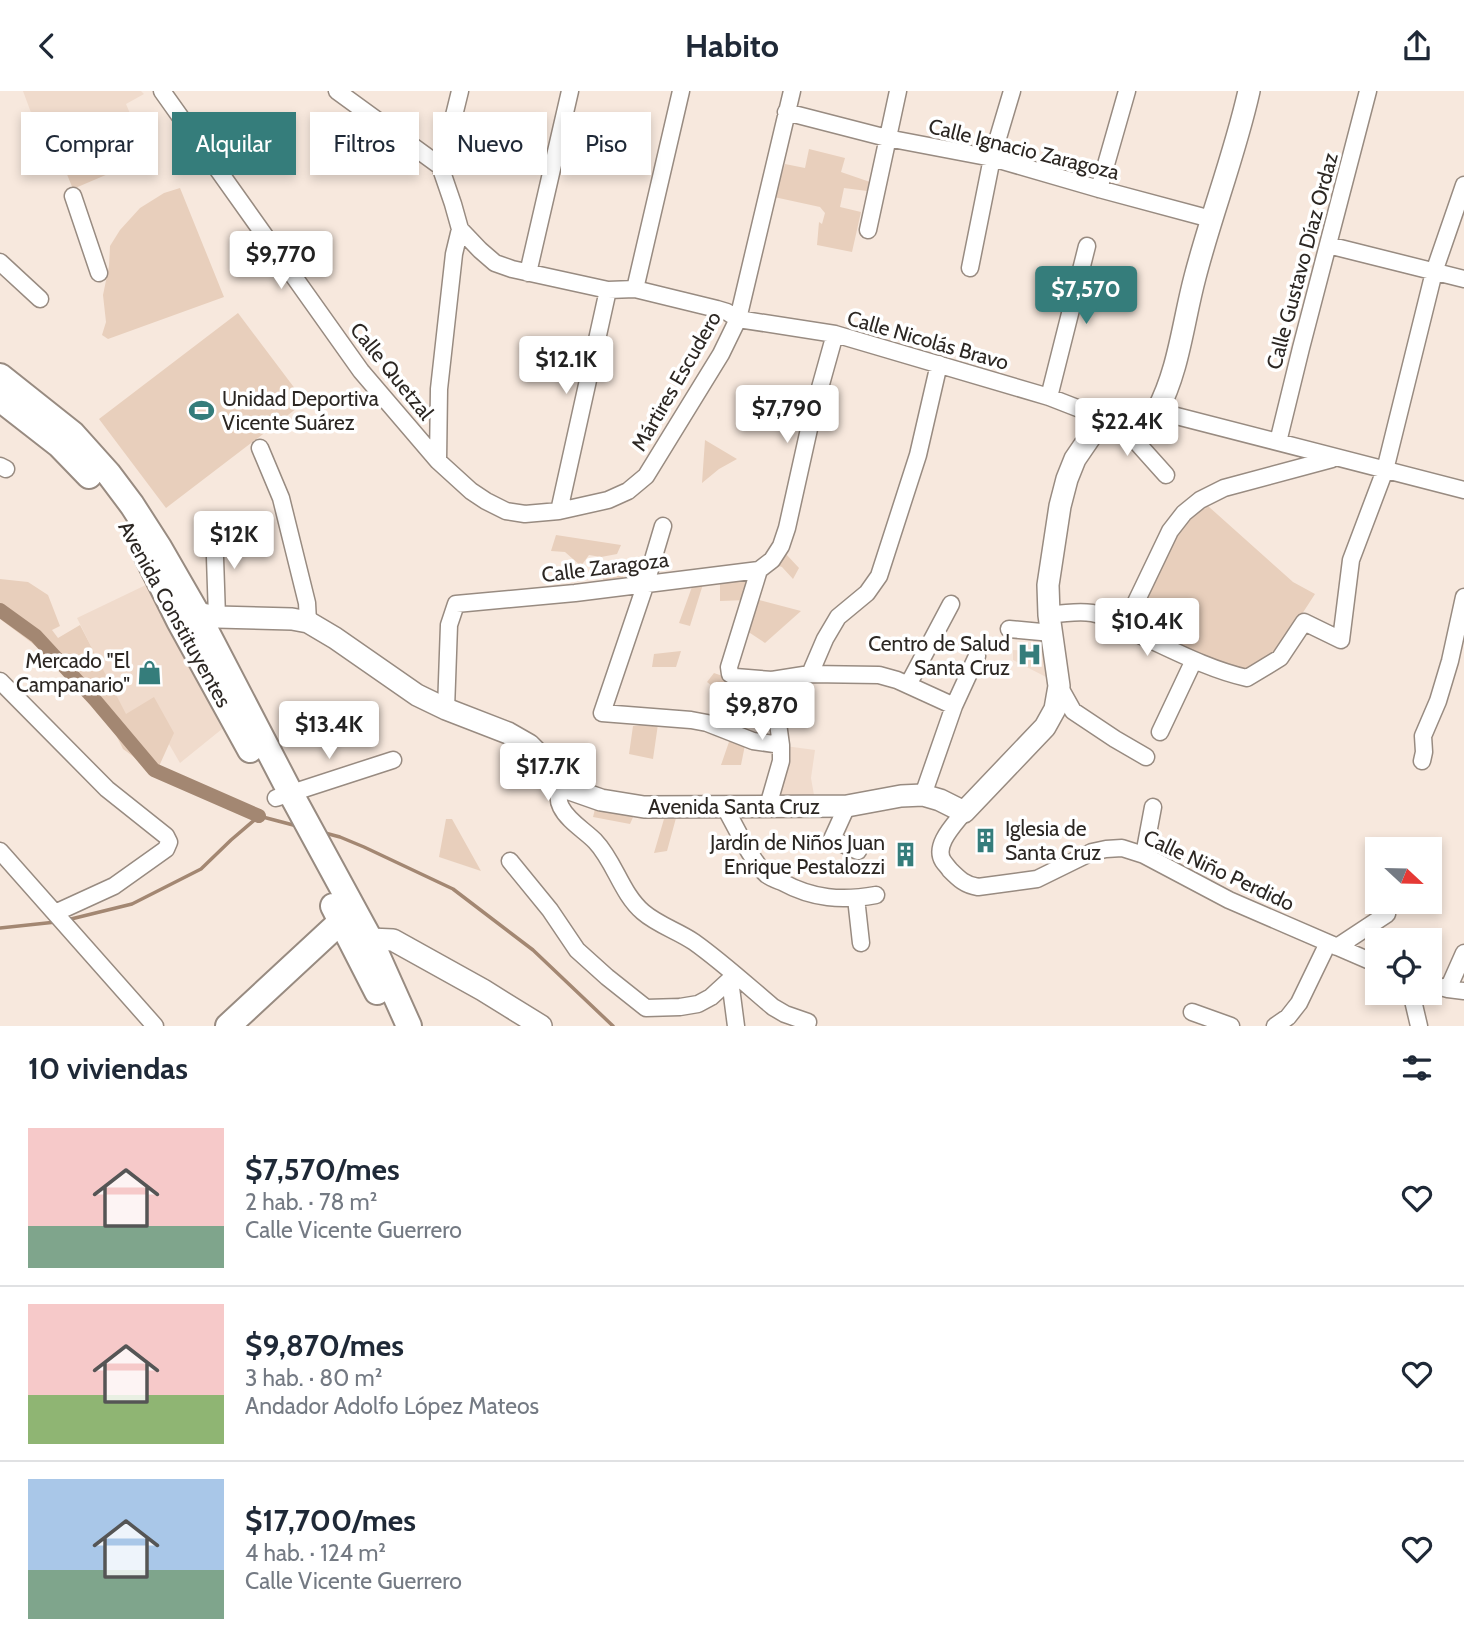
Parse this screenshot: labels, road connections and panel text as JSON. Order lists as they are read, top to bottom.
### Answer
{
  "streets": {
    "main road": ["Avenida Constituyentes"],
    "street": [
      "Calle Ignacio Zaragoza",
      "Calle Gustavo Díaz Ordaz",
      "Calle Nicolás Bravo",
      "Calle Quetzal",
      "Mártires Escudero",
      "Calle Zaragoza",
      "Avenida Santa Cruz",
      "Calle Niño Perdido"
    ]
  },
  "crossings": [
    ["Calle Ignacio Zaragoza", "Mártires Escudero"],
    ["Calle Nicolás Bravo", "Mártires Escudero"],
    ["Calle Quetzal", "Mártires Escudero"],
    ["Avenida Santa Cruz", "Calle Niño Perdido"]
  ],
  "places": {
    "sports": ["Unidad Deportiva Vicente Suárez"],
    "hospital": ["Centro de Salud Santa Cruz"],
    "shop": ["Mercado \"El Campanario\""],
    "building": ["Iglesia de Santa Cruz", "Jardín de Niños Juan Enrique Pestalozzi"]
  },
  "north": "right",
  "page": {
    "header": "Habito",
    "chip": [
      "Comprar",
      "Alquilar",
      "Filtros",
      "Nuevo",
      "Piso"
    ],
    "price": [
      "$9,770",
      "$7,570",
      "$12.1K",
      "$7,790",
      "$22.4K",
      "$12K",
      "$10.4K",
      "$9,870",
      "$13.4K",
      "$17.7K"
    ],
    "heading": "10 viviendas",
    "list": [
      {
        "name": "$7,570/mes",
        "note": "2 hab. · 78 m² · Calle Vicente Guerrero"
      },
      {
        "name": "$9,870/mes",
        "note": "3 hab. · 80 m² · Andador Adolfo López Mateos"
      },
      {
        "name": "$17,700/mes",
        "note": "4 hab. · 124 m² · Calle Vicente Guerrero"
      }
    ]
  }
}
